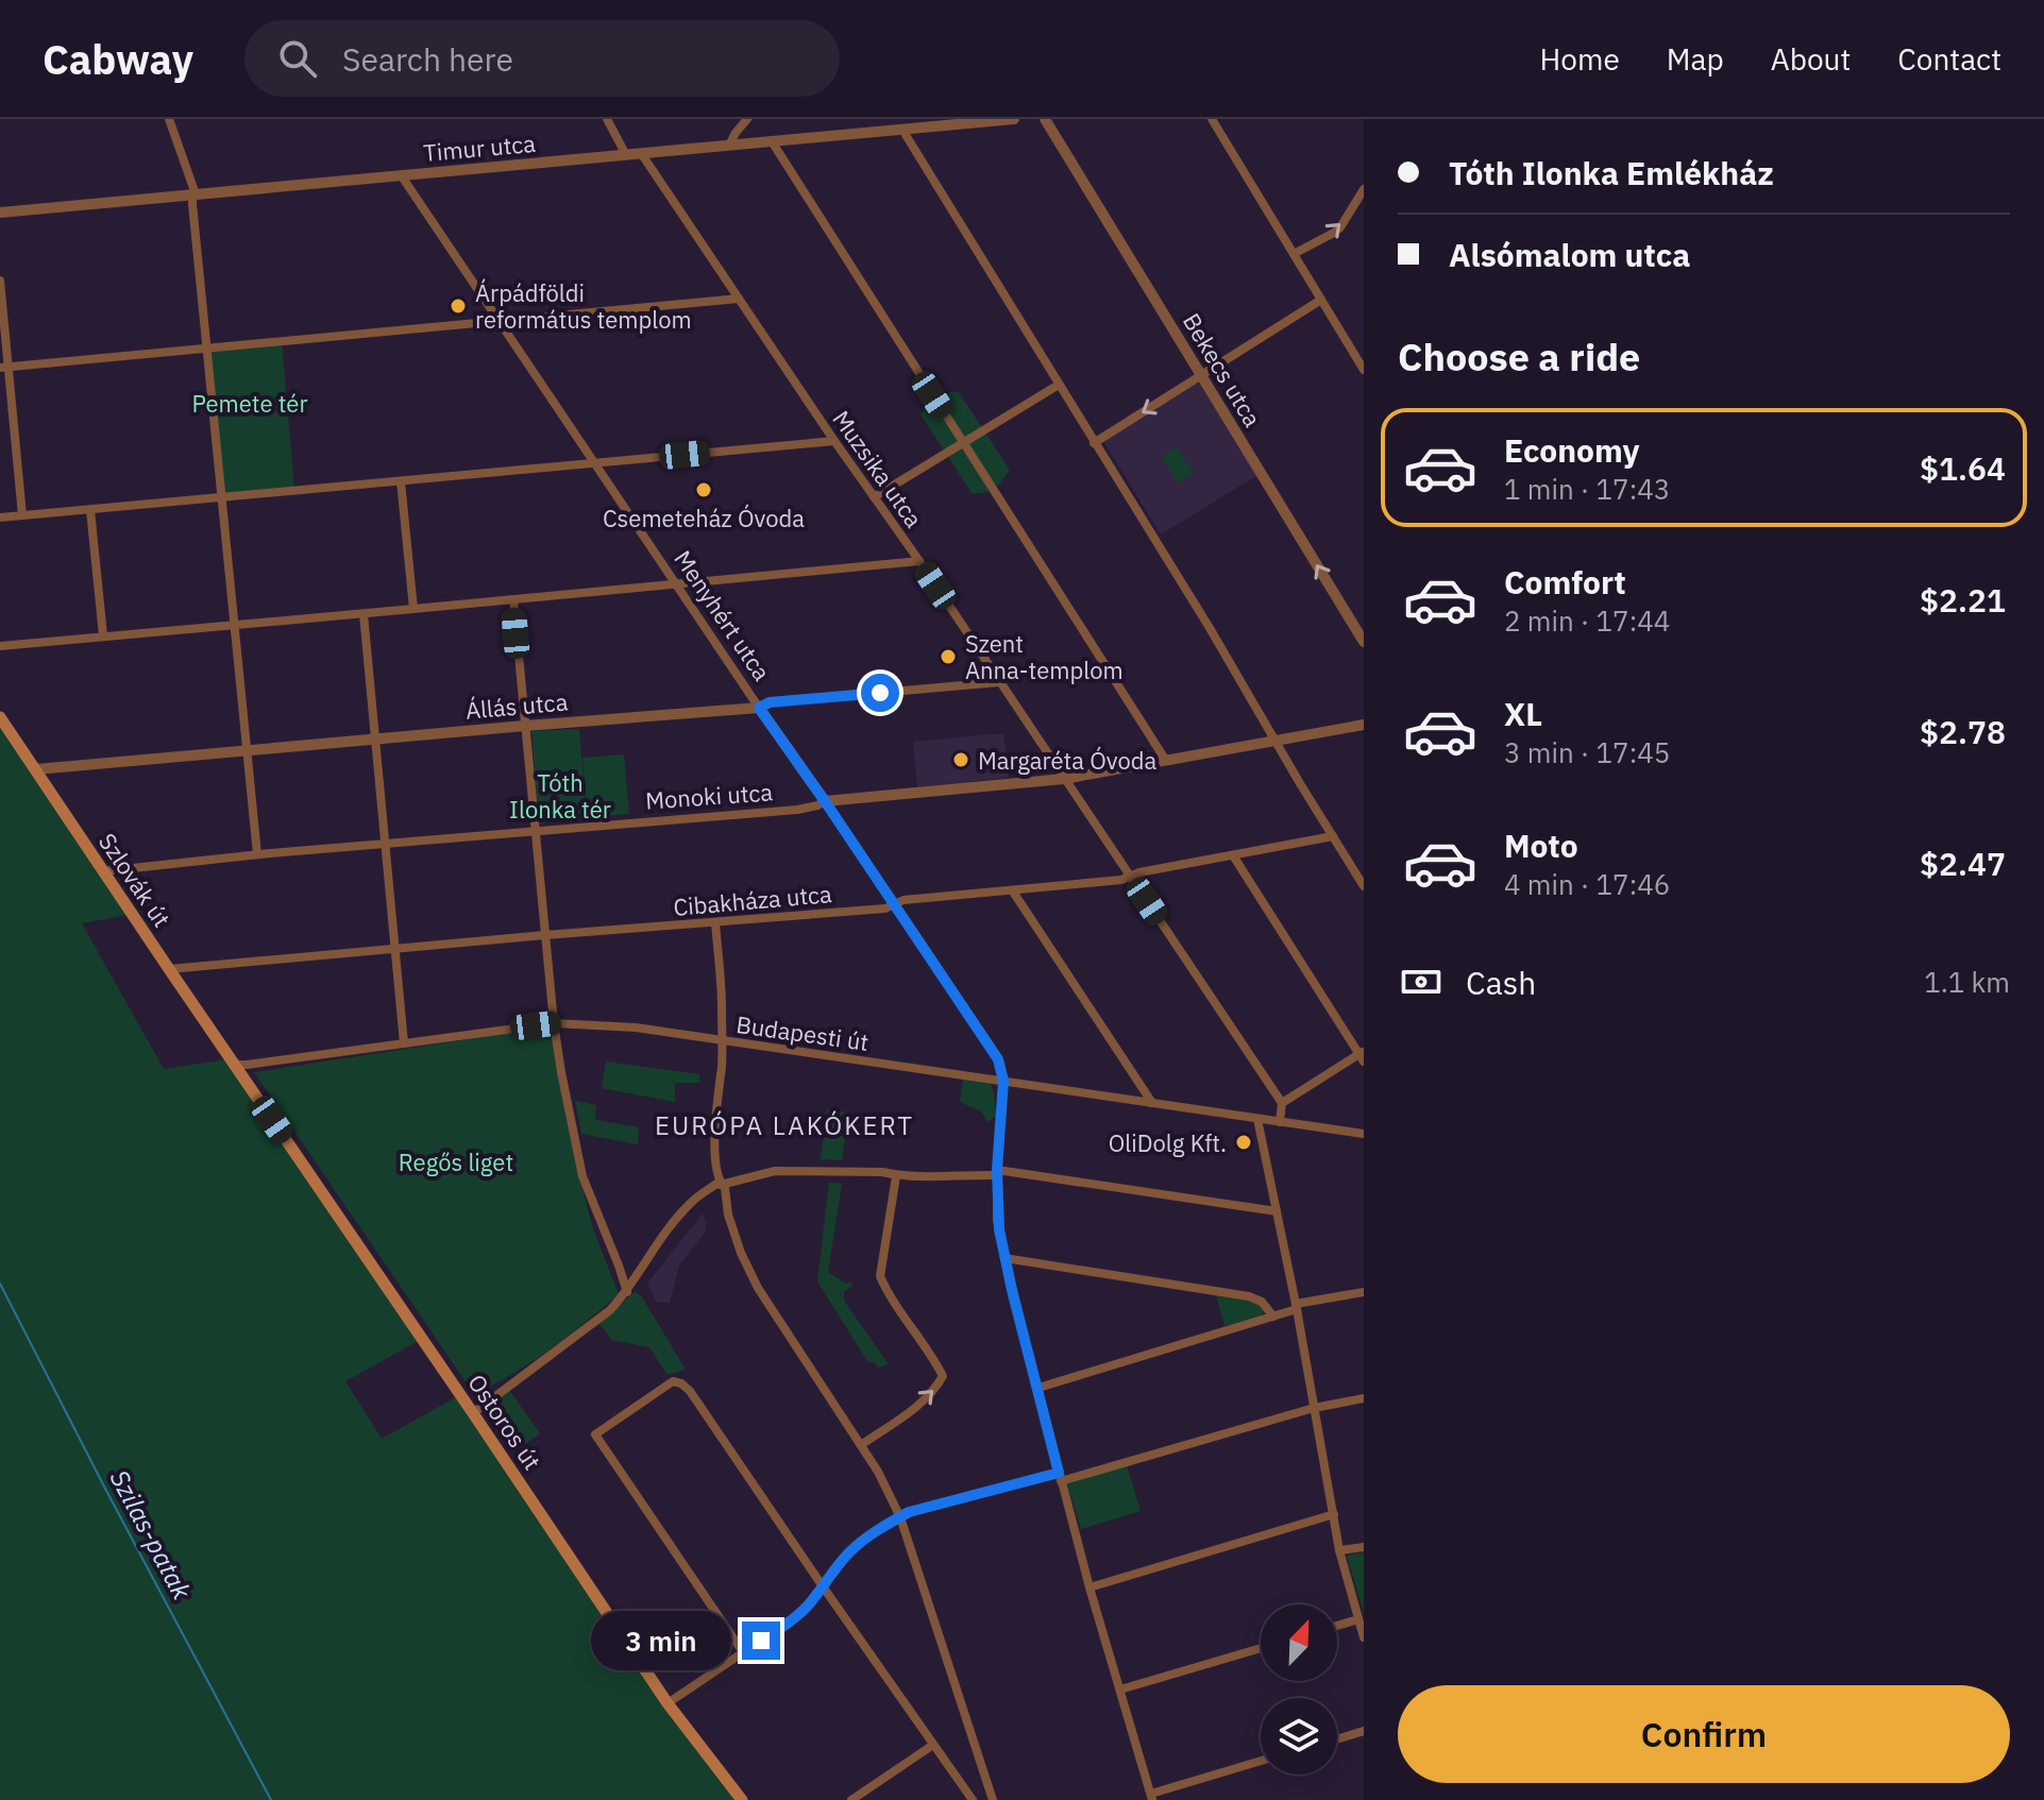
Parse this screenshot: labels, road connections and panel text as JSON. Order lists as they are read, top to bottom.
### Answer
{
  "streets": {
    "main road": ["Szlovák út", "Ostoros út"],
    "street": [
      "Timur utca",
      "Bekecs utca",
      "Muzsika utca",
      "Menyhért utca",
      "Állás utca",
      "Monoki utca",
      "Cibakháza utca",
      "Budapesti út"
    ]
  },
  "crossings": [
    ["Timur utca", "Muzsika utca"],
    ["Timur utca", "Menyhért utca"],
    ["Muzsika utca", "Állás utca"],
    ["Muzsika utca", "Monoki utca"],
    ["Muzsika utca", "Cibakháza utca"],
    ["Menyhért utca", "Állás utca"],
    ["Menyhért utca", "Monoki utca"],
    ["Menyhért utca", "Cibakháza utca"],
    ["Menyhért utca", "Budapesti út"],
    ["Állás utca", "Szlovák út"],
    ["Monoki utca", "Szlovák út"],
    ["Szlovák út", "Cibakháza utca"],
    ["Szlovák út", "Budapesti út"],
    ["Szlovák út", "Ostoros út"],
    ["Budapesti út", "Ostoros út"]
  ],
  "one_way": ["Bekecs utca"],
  "districts": ["EURÓPA LAKÓKERT"],
  "water": ["Szilas-patak"],
  "parks": ["Pemete tér", "Tóth Ilonka tér", "Regős liget"],
  "places": [
    "Árpádföldi református templom",
    "Csemeteház Óvoda",
    "Szent Anna-templom",
    "Margaréta Óvoda",
    "OliDolg Kft."
  ],
  "north": "top right",
  "page": {
    "header": "Cabway",
    "search": "Search here",
    "nav": [
      "Home",
      "Map",
      "About",
      "Contact"
    ],
    "banner": ["Tóth Ilonka Emlékház", "Alsómalom utca"],
    "heading": "Choose a ride",
    "list": [
      {
        "name": "Economy",
        "note": "1 min · 17:43",
        "value": "$1.64"
      },
      {
        "name": "Comfort",
        "note": "2 min · 17:44",
        "value": "$2.21"
      },
      {
        "name": "XL",
        "note": "3 min · 17:45",
        "value": "$2.78"
      },
      {
        "name": "Moto",
        "note": "4 min · 17:46",
        "value": "$2.47"
      }
    ],
    "pay": ["Cash", "1.1 km"],
    "bubble": "3 min",
    "buttons": "Confirm"
  }
}
